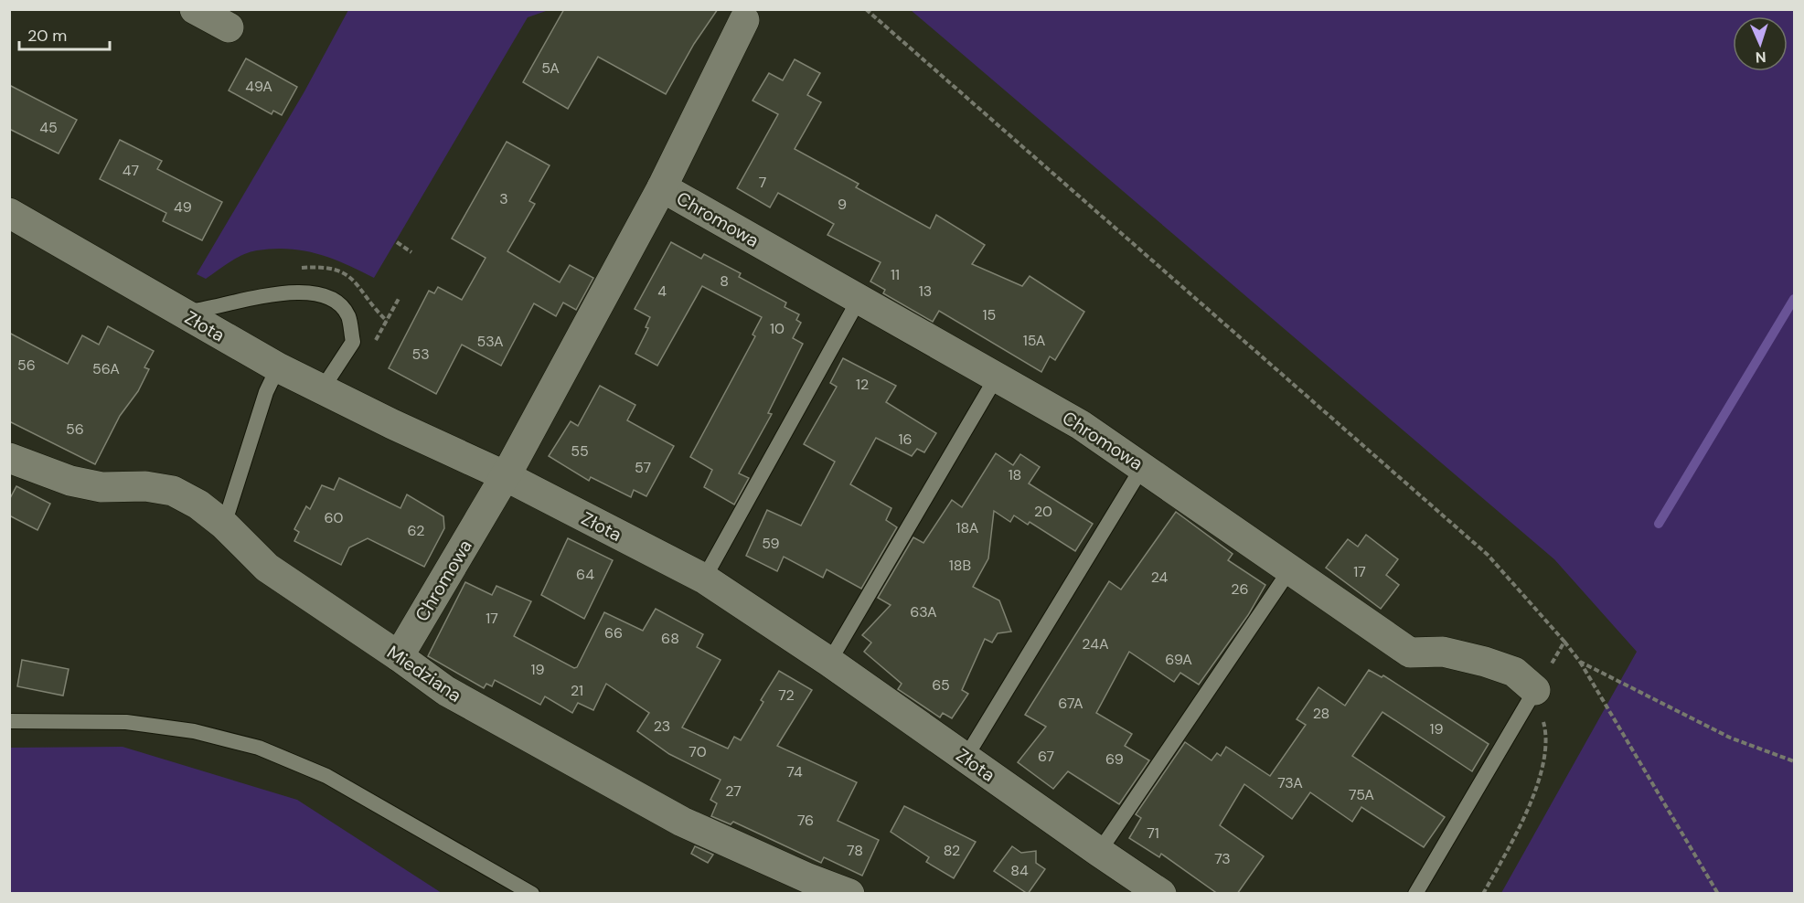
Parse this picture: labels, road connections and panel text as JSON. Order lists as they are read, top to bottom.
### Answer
{
  "streets": {
    "street": ["Chromowa", "Złota", "Miedziana"]
  },
  "crossings": [
    ["Chromowa", "Złota"],
    ["Chromowa", "Miedziana"]
  ],
  "house_numbers": [
    "5A",
    "49A",
    "45",
    "47",
    "7",
    "3",
    "9",
    "49",
    "11",
    "8",
    "4",
    "13",
    "15",
    "10",
    "15A",
    "53A",
    "53",
    "56",
    "56A",
    "12",
    "56",
    "16",
    "55",
    "57",
    "18",
    "20",
    "60",
    "18A",
    "62",
    "59",
    "18B",
    "17",
    "64",
    "24",
    "26",
    "63A",
    "17",
    "66",
    "68",
    "24A",
    "69A",
    "19",
    "65",
    "21",
    "72",
    "67A",
    "28",
    "23",
    "19",
    "70",
    "67",
    "69",
    "74",
    "73A",
    "27",
    "75A",
    "76",
    "71",
    "78",
    "82",
    "73",
    "84"
  ],
  "scale_bar": "20 m",
  "north": "bottom"
}
